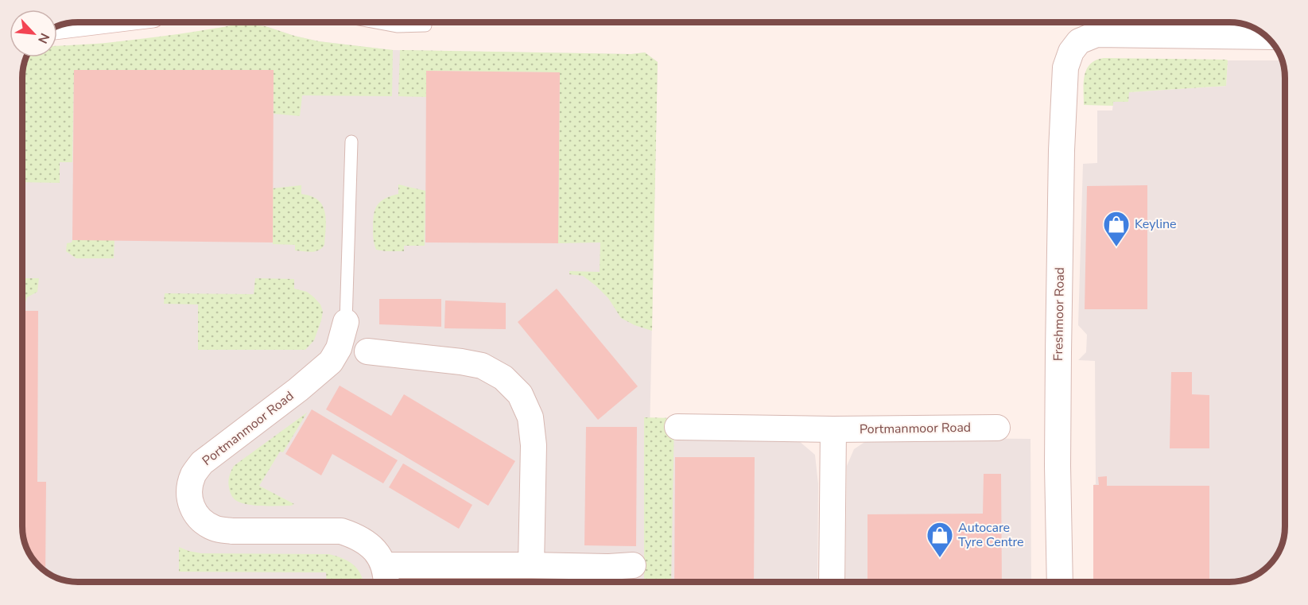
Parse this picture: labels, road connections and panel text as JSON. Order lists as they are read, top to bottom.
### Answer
{
  "streets": {
    "street": ["Freshmoor Road", "Portmanmoor Road"]
  },
  "places": {
    "shop": ["Keyline", "Autocare Tyre Centre"]
  },
  "north": "bottom right"
}
